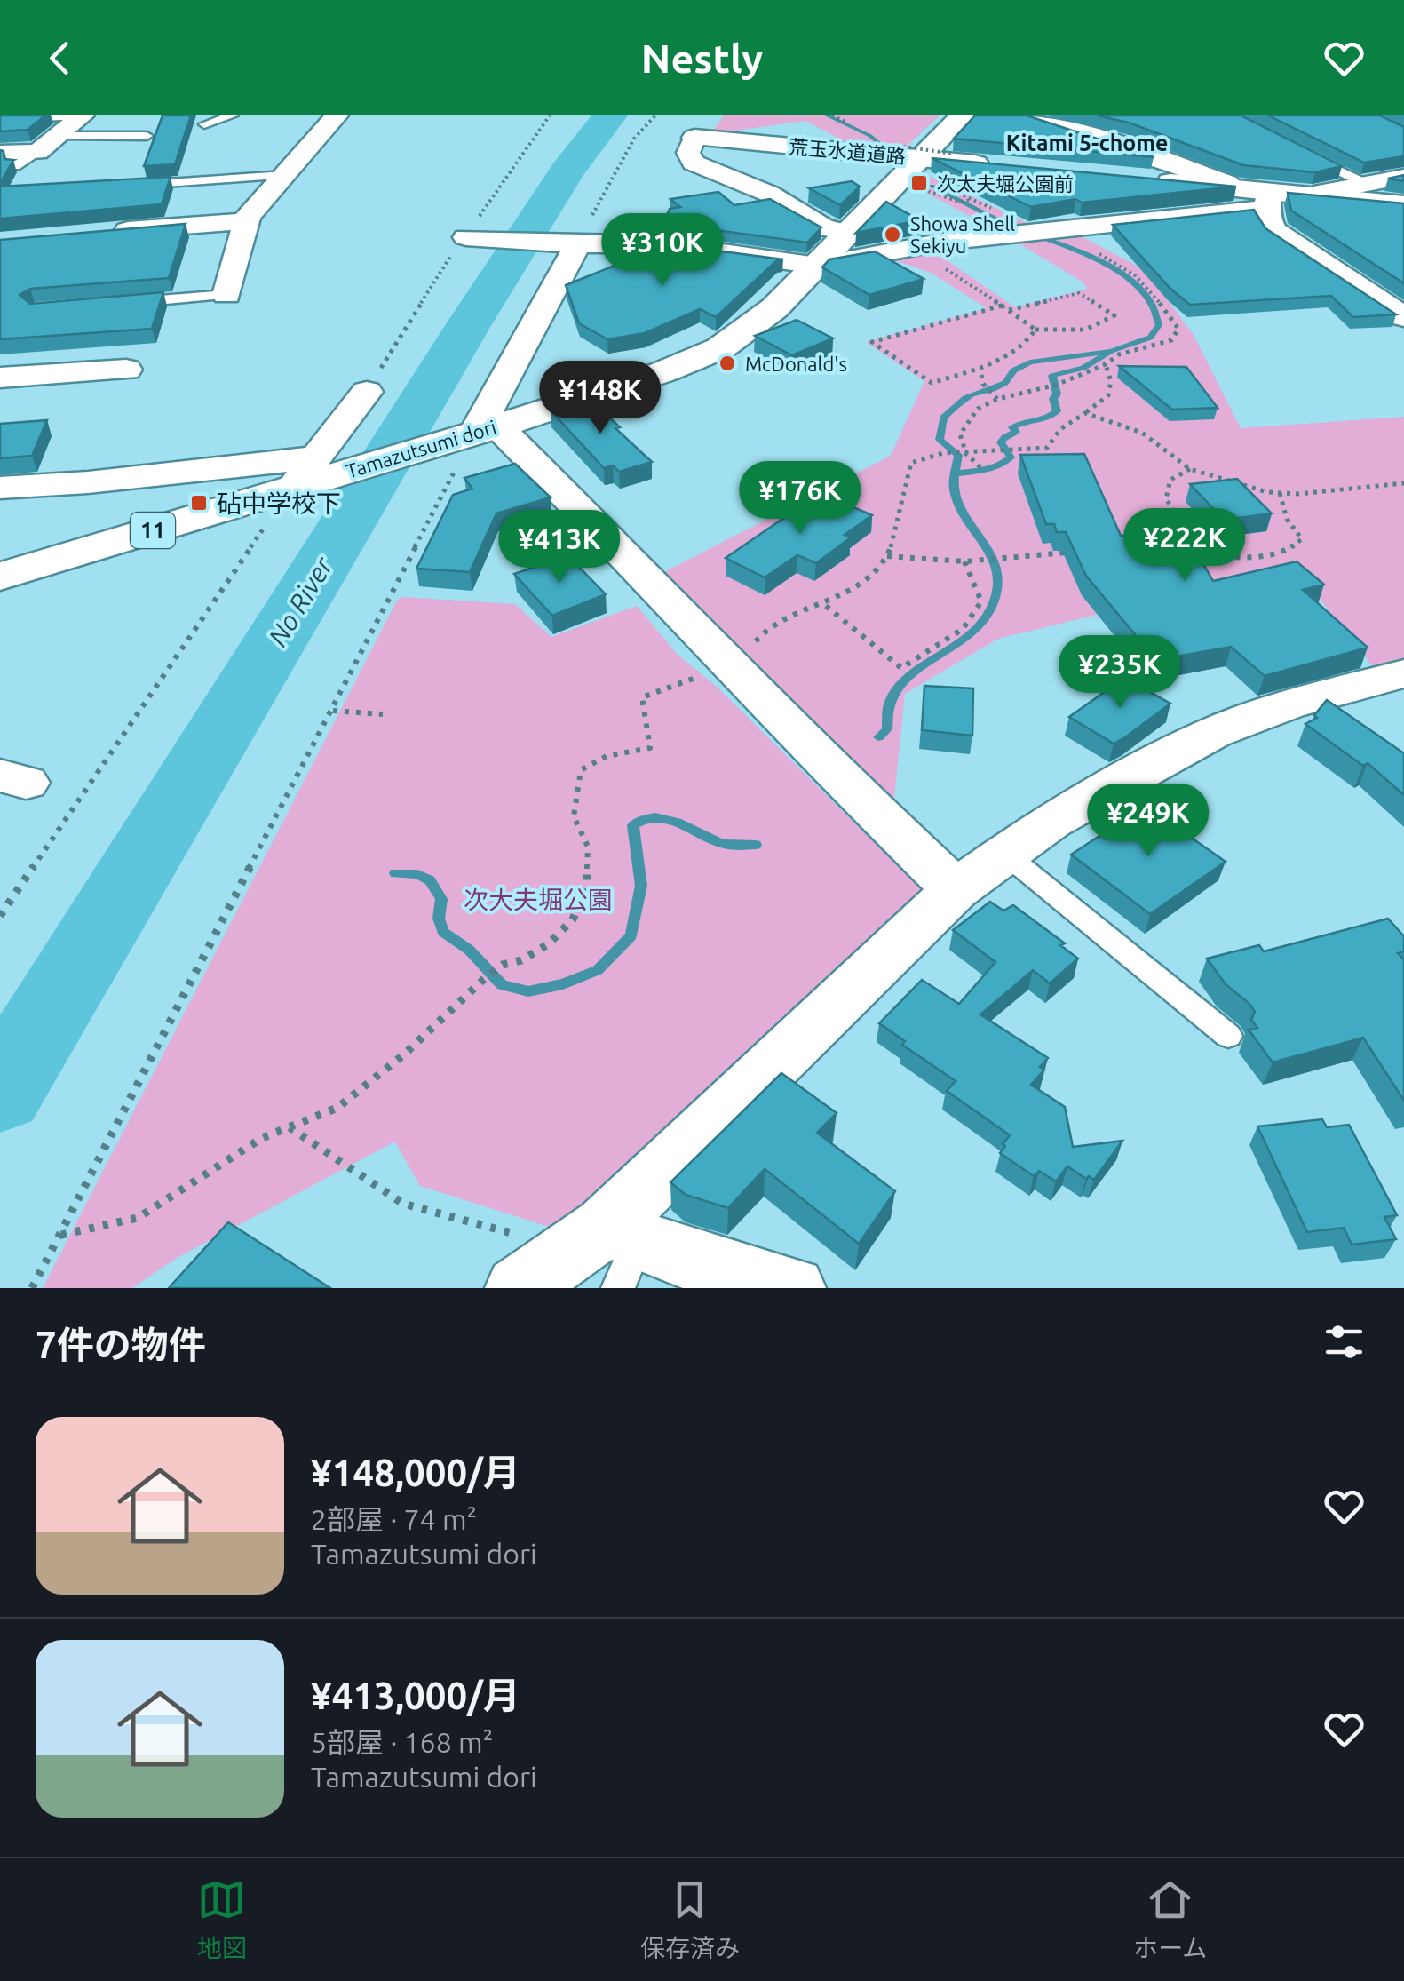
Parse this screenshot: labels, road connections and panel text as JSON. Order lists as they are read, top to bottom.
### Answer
{
  "streets": {
    "main road": ["荒玉水道道路", "Tamazutsumi dori", "11"]
  },
  "crossings": [
    ["荒玉水道道路", "Tamazutsumi dori"]
  ],
  "districts": ["Kitami 5-chome"],
  "water": ["No River"],
  "parks": ["次大夫堀公園"],
  "places": {
    "transit": ["次太夫堀公園前", "砧中学校下"],
    "other": ["Showa Shell Sekiyu", "McDonald's"]
  },
  "page": {
    "header": "Nestly",
    "price": [
      "¥310K",
      "¥148K",
      "¥176K",
      "¥222K",
      "¥413K",
      "¥235K",
      "¥249K"
    ],
    "heading": "7件の物件",
    "list": [
      {
        "name": "¥148,000/月",
        "note": "2部屋 · 74 m² · Tamazutsumi dori"
      },
      {
        "name": "¥413,000/月",
        "note": "5部屋 · 168 m² · Tamazutsumi dori"
      }
    ],
    "tabs": ["地図", "保存済み", "ホーム"]
  }
}
